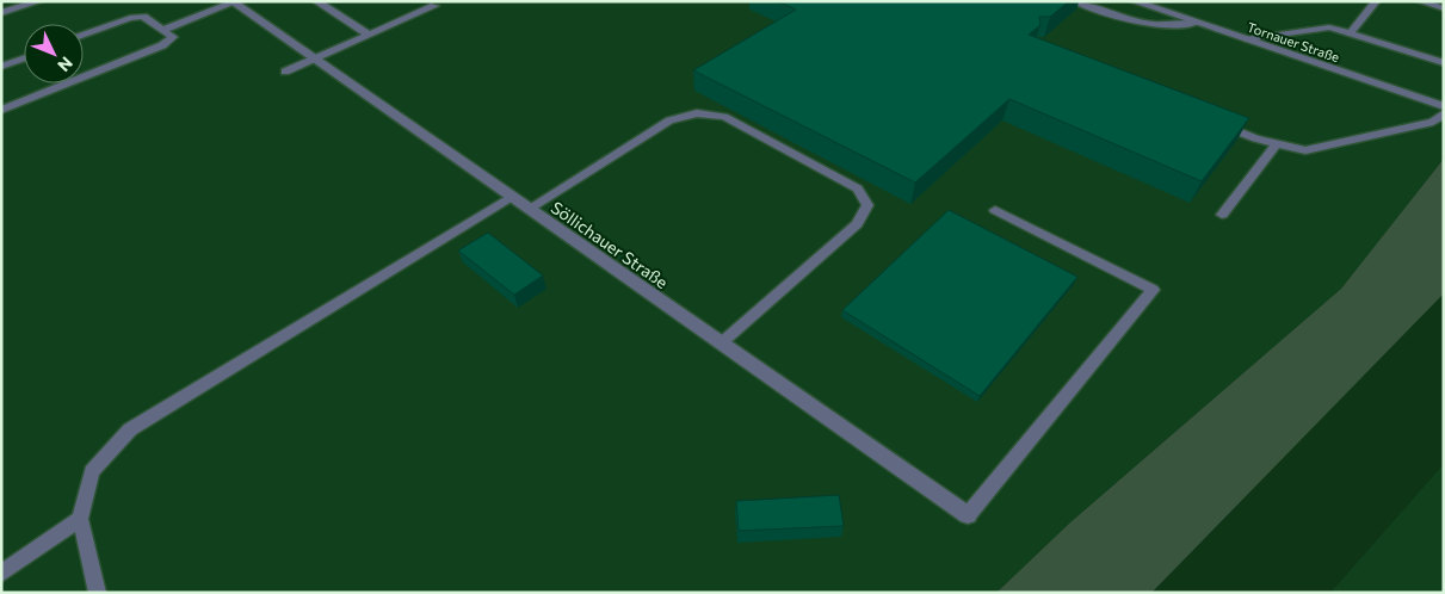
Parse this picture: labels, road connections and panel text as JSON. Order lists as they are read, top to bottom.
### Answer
{
  "streets": {
    "street": ["Tornauer Straße", "Söllichauer Straße"]
  },
  "north": "bottom right"
}
